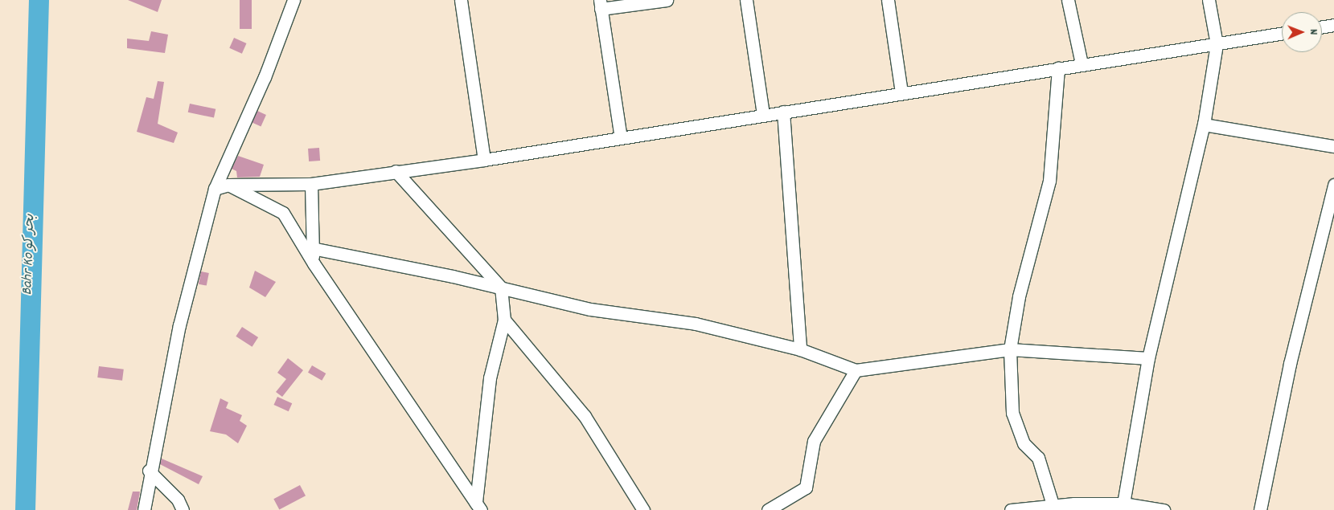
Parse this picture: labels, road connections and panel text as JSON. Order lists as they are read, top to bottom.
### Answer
{
  "water": ["Bahr Ko بحر كو"],
  "north": "right"
}
